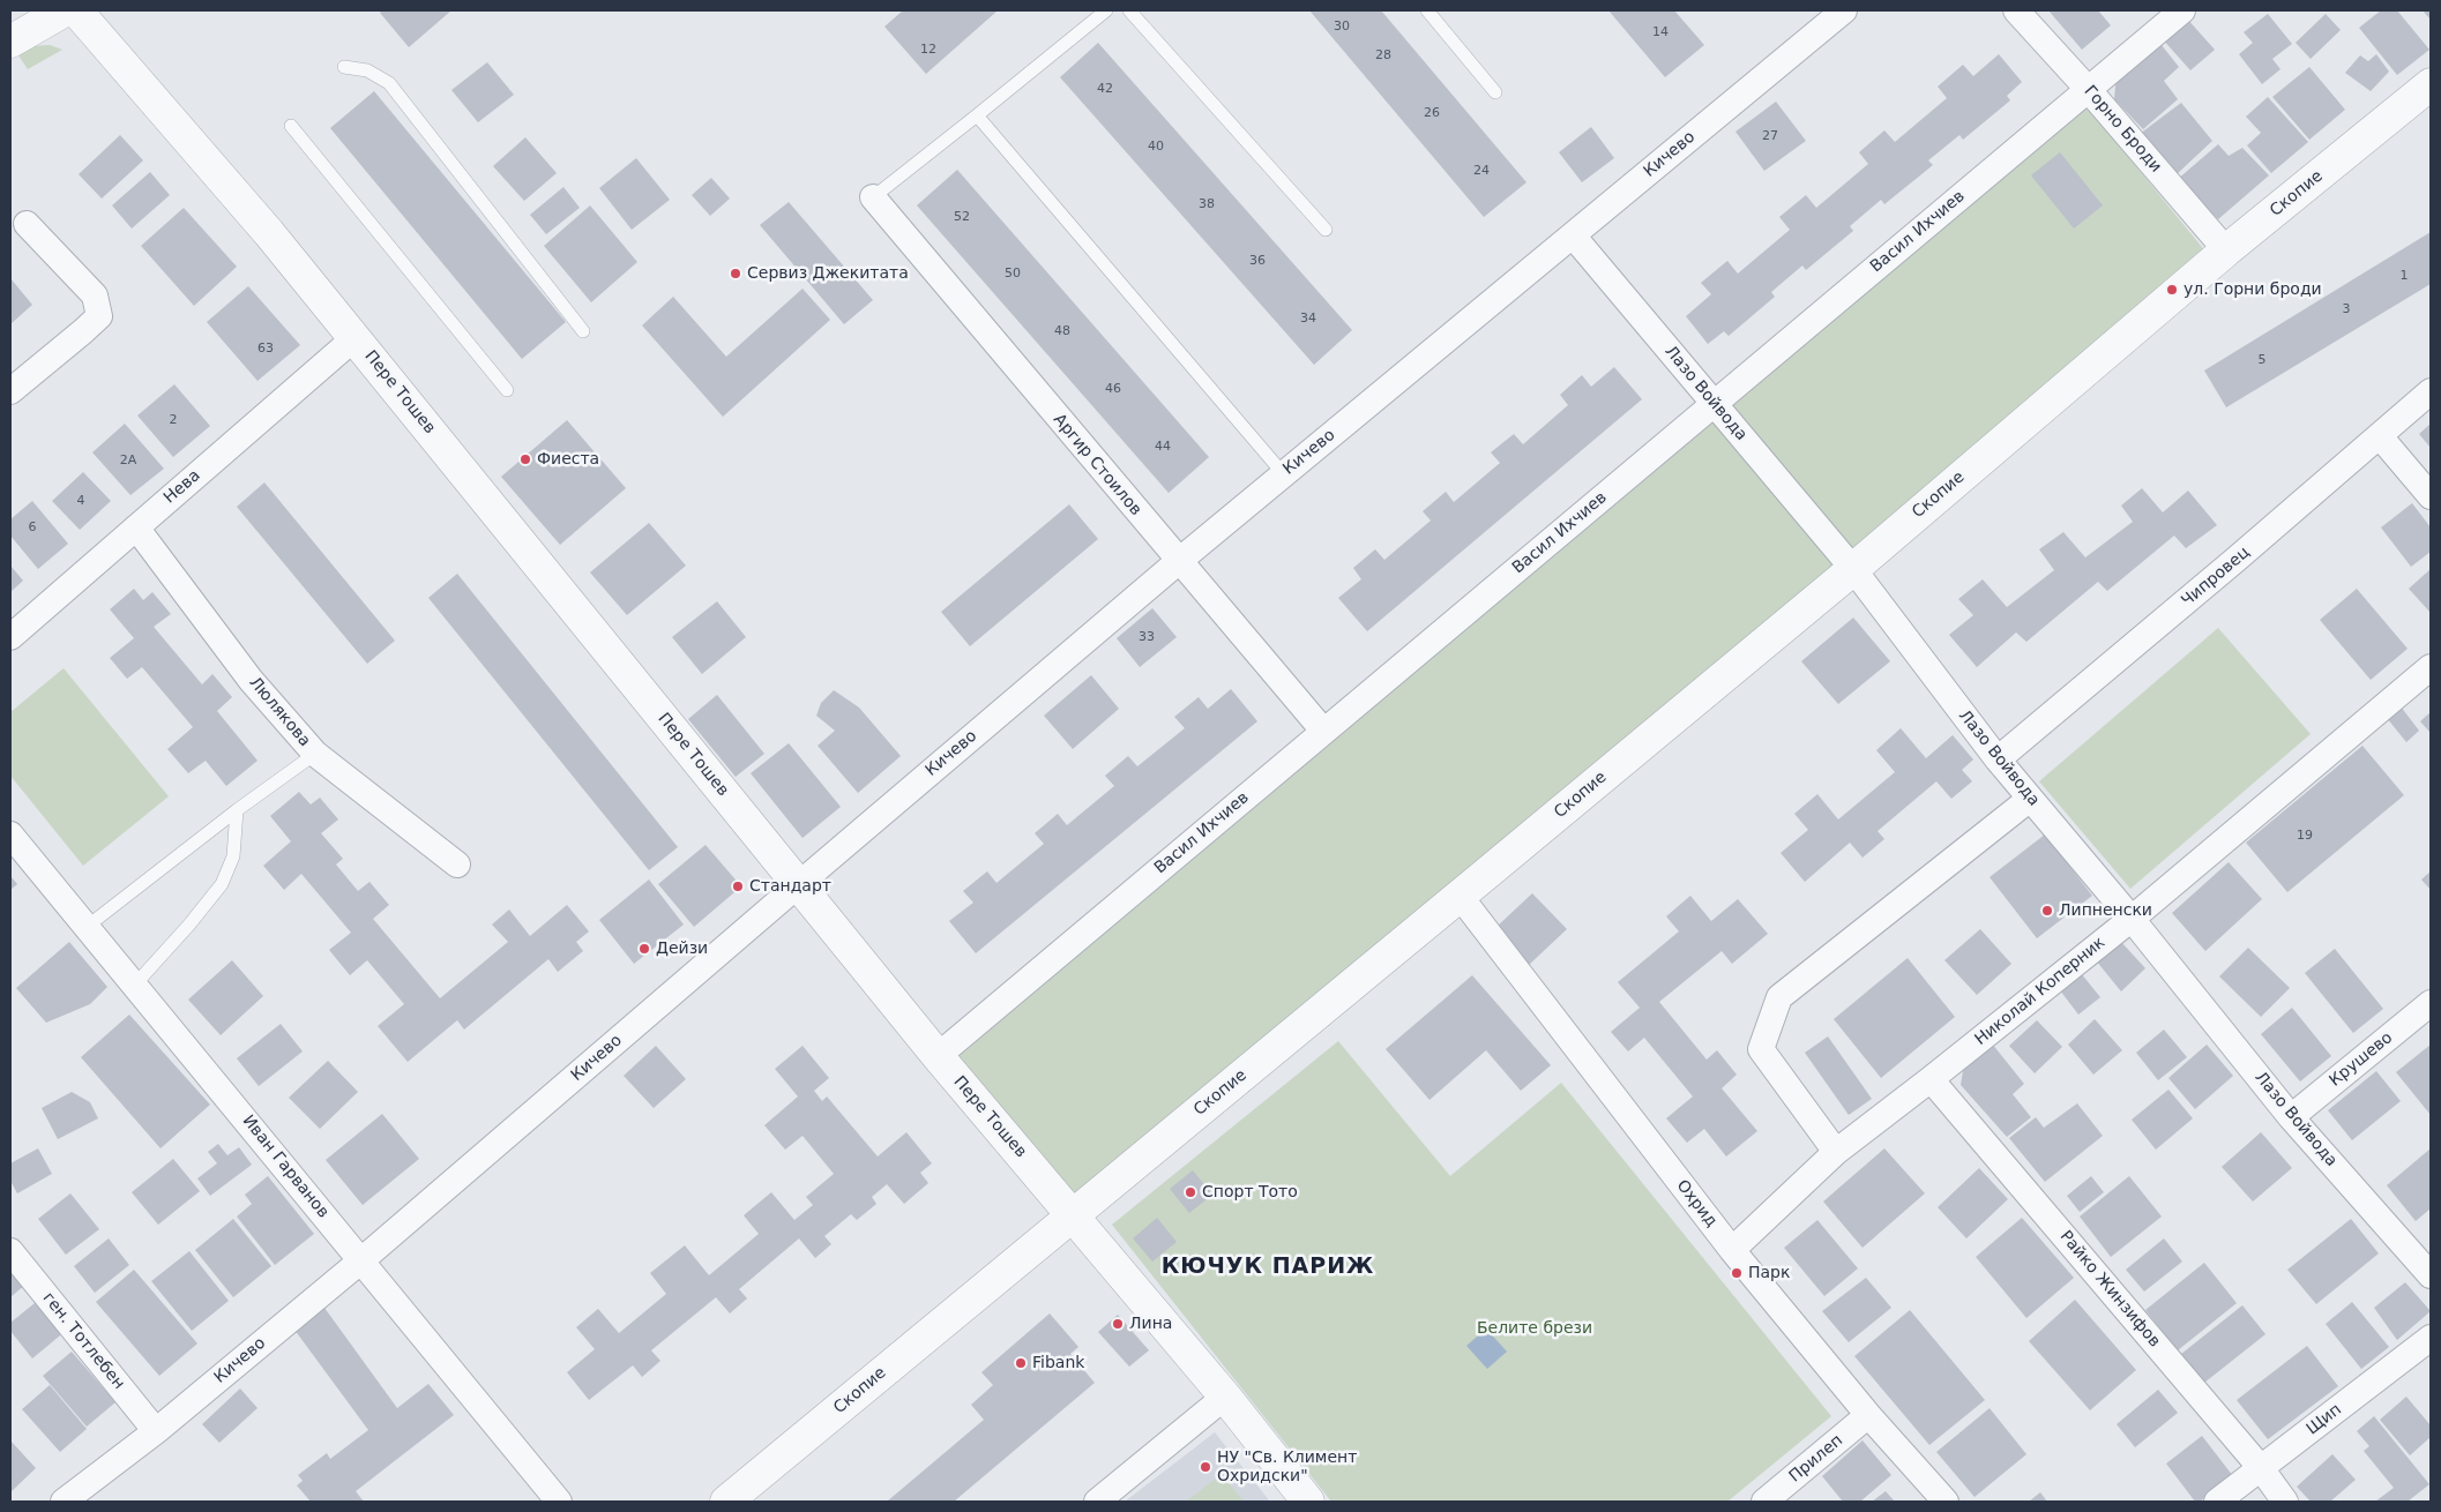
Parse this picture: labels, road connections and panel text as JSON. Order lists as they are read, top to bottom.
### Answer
{
  "streets": {
    "street": [
      "Горно Броди",
      "Кичево",
      "Скопие",
      "Васил Ихчиев",
      "Пере Тошев",
      "Лазо Войвода",
      "Аргир Стоилов",
      "Нева",
      "Чипровец",
      "Люлякова",
      "Николай Коперник",
      "Крушево",
      "Иван Гарванов",
      "Охрид",
      "Райко Жинзифов",
      "ген. Тотлебен",
      "Щип",
      "Прилеп"
    ]
  },
  "crossings": [
    ["Горно Броди", "Скопие"],
    ["Горно Броди", "Васил Ихчиев"],
    ["Кичево", "Пере Тошев"],
    ["Кичево", "Лазо Войвода"],
    ["Кичево", "Аргир Стоилов"],
    ["Кичево", "Иван Гарванов"],
    ["Кичево", "ген. Тотлебен"],
    ["Скопие", "Пере Тошев"],
    ["Скопие", "Лазо Войвода"],
    ["Скопие", "Охрид"],
    ["Васил Ихчиев", "Пере Тошев"],
    ["Васил Ихчиев", "Лазо Войвода"],
    ["Васил Ихчиев", "Аргир Стоилов"],
    ["Пере Тошев", "Нева"],
    ["Лазо Войвода", "Чипровец"],
    ["Лазо Войвода", "Николай Коперник"],
    ["Лазо Войвода", "Крушево"],
    ["Нева", "Люлякова"],
    ["Николай Коперник", "Охрид"],
    ["Николай Коперник", "Райко Жинзифов"],
    ["Охрид", "Прилеп"],
    ["Райко Жинзифов", "Щип"]
  ],
  "districts": ["КЮЧУК ПАРИЖ"],
  "parks": ["Белите брези"],
  "places": [
    "Сервиз Джекитата",
    "ул. Горни броди",
    "Фиеста",
    "Стандарт",
    "Липненски",
    "Дейзи",
    "Спорт Тото",
    "Парк",
    "Лина",
    "Fibank",
    "НУ \"Св. Климент Охридски\""
  ],
  "house_numbers": [
    "30",
    "14",
    "12",
    "28",
    "42",
    "26",
    "27",
    "40",
    "24",
    "38",
    "52",
    "36",
    "50",
    "1",
    "3",
    "34",
    "48",
    "63",
    "5",
    "46",
    "2",
    "44",
    "2А",
    "4",
    "6",
    "33",
    "19"
  ]
}
